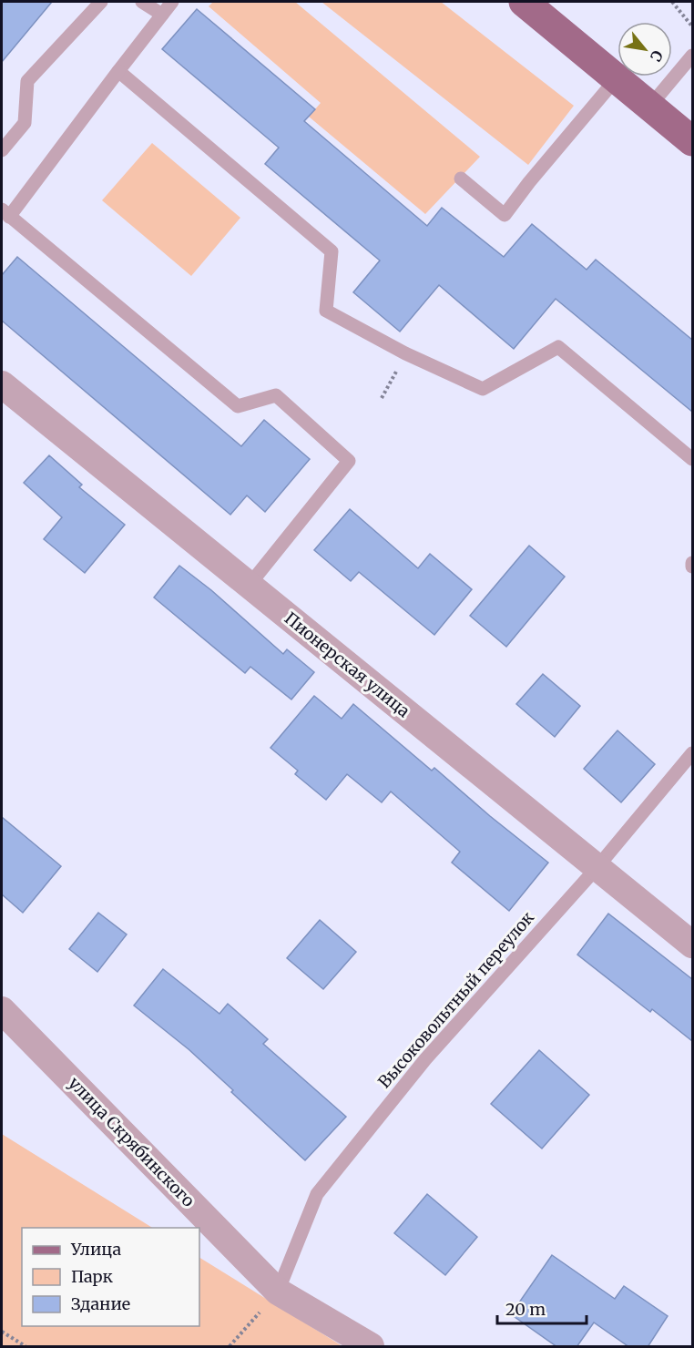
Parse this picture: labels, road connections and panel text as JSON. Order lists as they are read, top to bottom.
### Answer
{
  "streets": {
    "street": ["Пионерская улица", "улица Скрябинского"],
    "lane": ["Высоковольтный переулок"]
  },
  "crossings": [
    ["Пионерская улица", "Высоковольтный переулок"],
    ["Высоковольтный переулок", "улица Скрябинского"]
  ],
  "legend": ["Улица", "Парк", "Здание"],
  "scale_bar": "20 m",
  "north": "bottom right"
}
